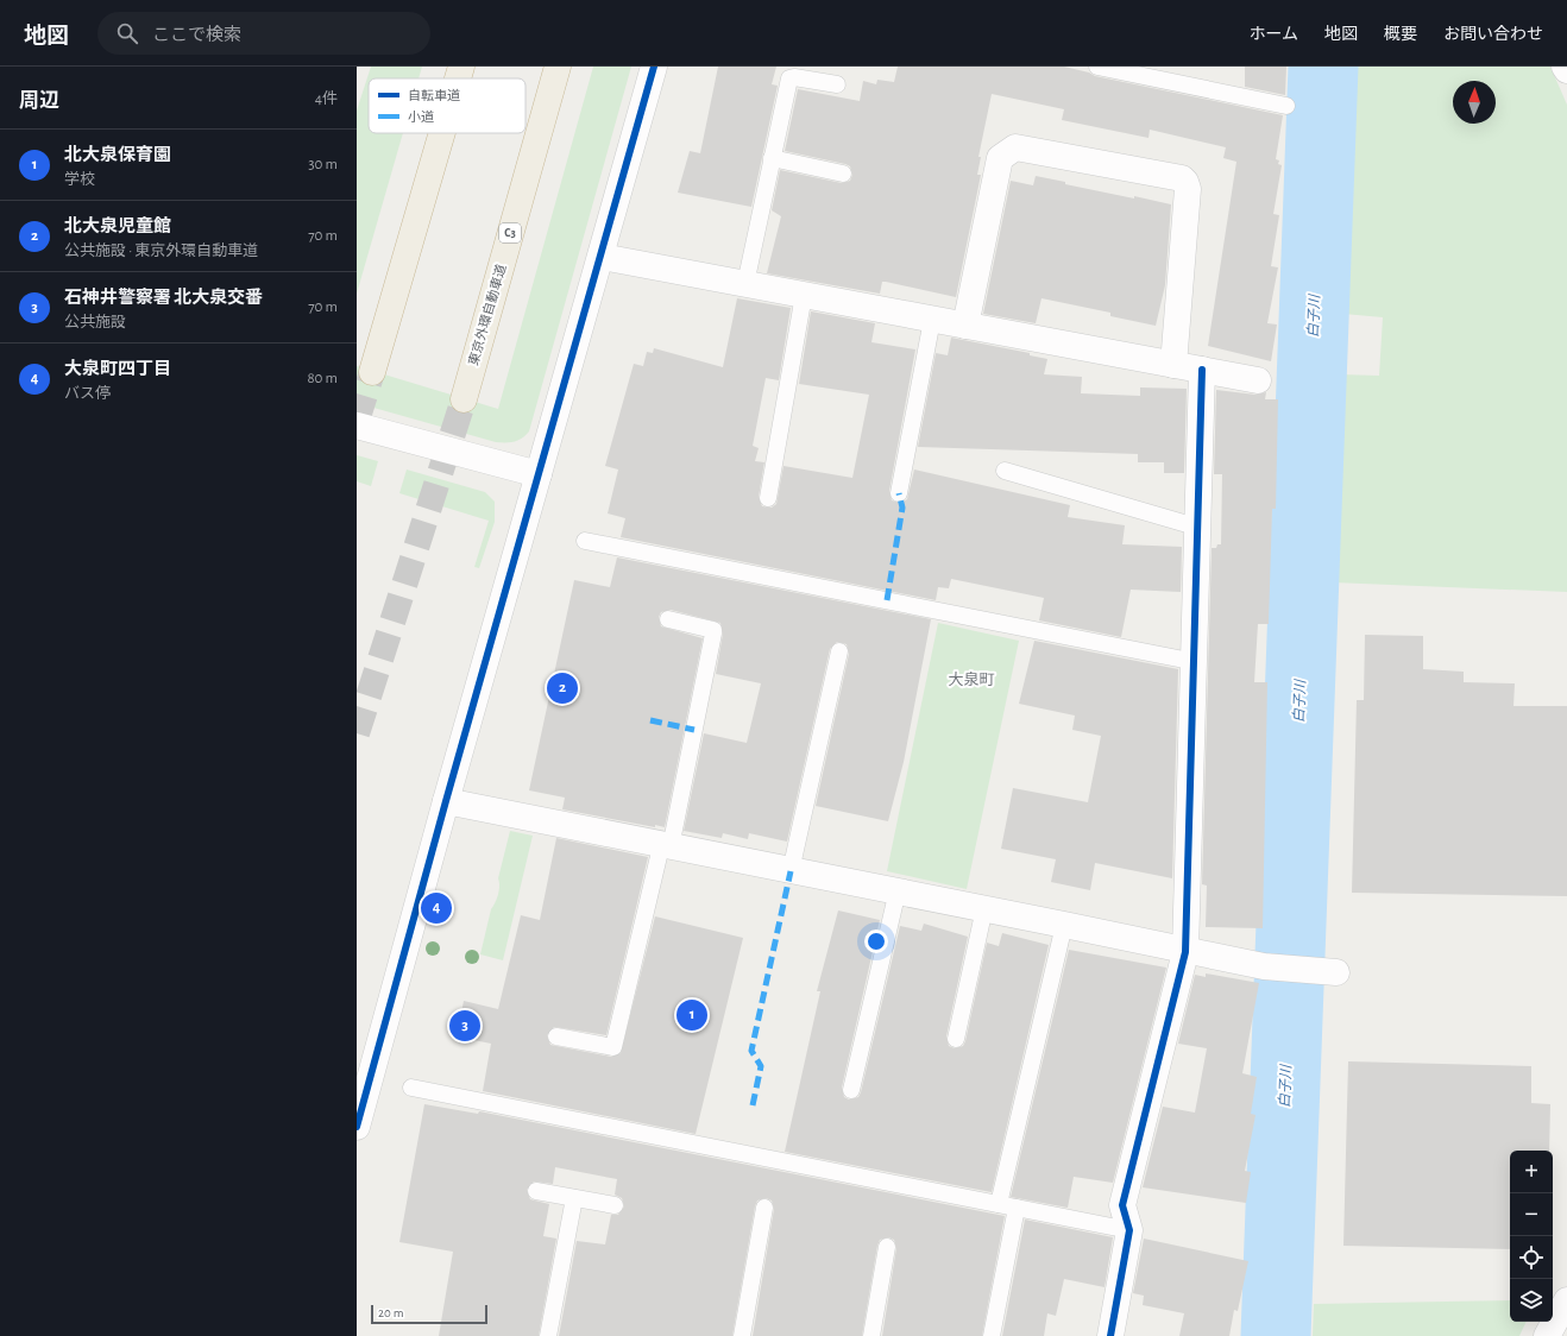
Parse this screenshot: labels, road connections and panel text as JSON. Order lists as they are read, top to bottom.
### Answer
{
  "streets": {
    "highway": ["C3", "東京外環自動車道"]
  },
  "districts": ["大泉町"],
  "water": ["白子川"],
  "legend": ["自転車道", "小道"],
  "scale_bar": "20 m",
  "north": "top",
  "page": {
    "header": "地図",
    "search": "ここで検索",
    "nav": [
      "ホーム",
      "地図",
      "概要",
      "お問い合わせ"
    ],
    "heading": ["周辺", "4件"],
    "list": [
      {
        "mark": "1",
        "name": "北大泉保育園",
        "note": "学校",
        "value": "30 m"
      },
      {
        "mark": "2",
        "name": "北大泉児童館",
        "note": "公共施設 · 東京外環自動車道",
        "value": "70 m"
      },
      {
        "mark": "3",
        "name": "石神井警察署 北大泉交番",
        "note": "公共施設",
        "value": "70 m"
      },
      {
        "mark": "4",
        "name": "大泉町四丁目",
        "note": "バス停",
        "value": "80 m"
      }
    ],
    "pins": [
      "2",
      "4",
      "1",
      "3"
    ],
    "map_buttons": ["+", "−"],
    "scale": "20 m"
  }
}
